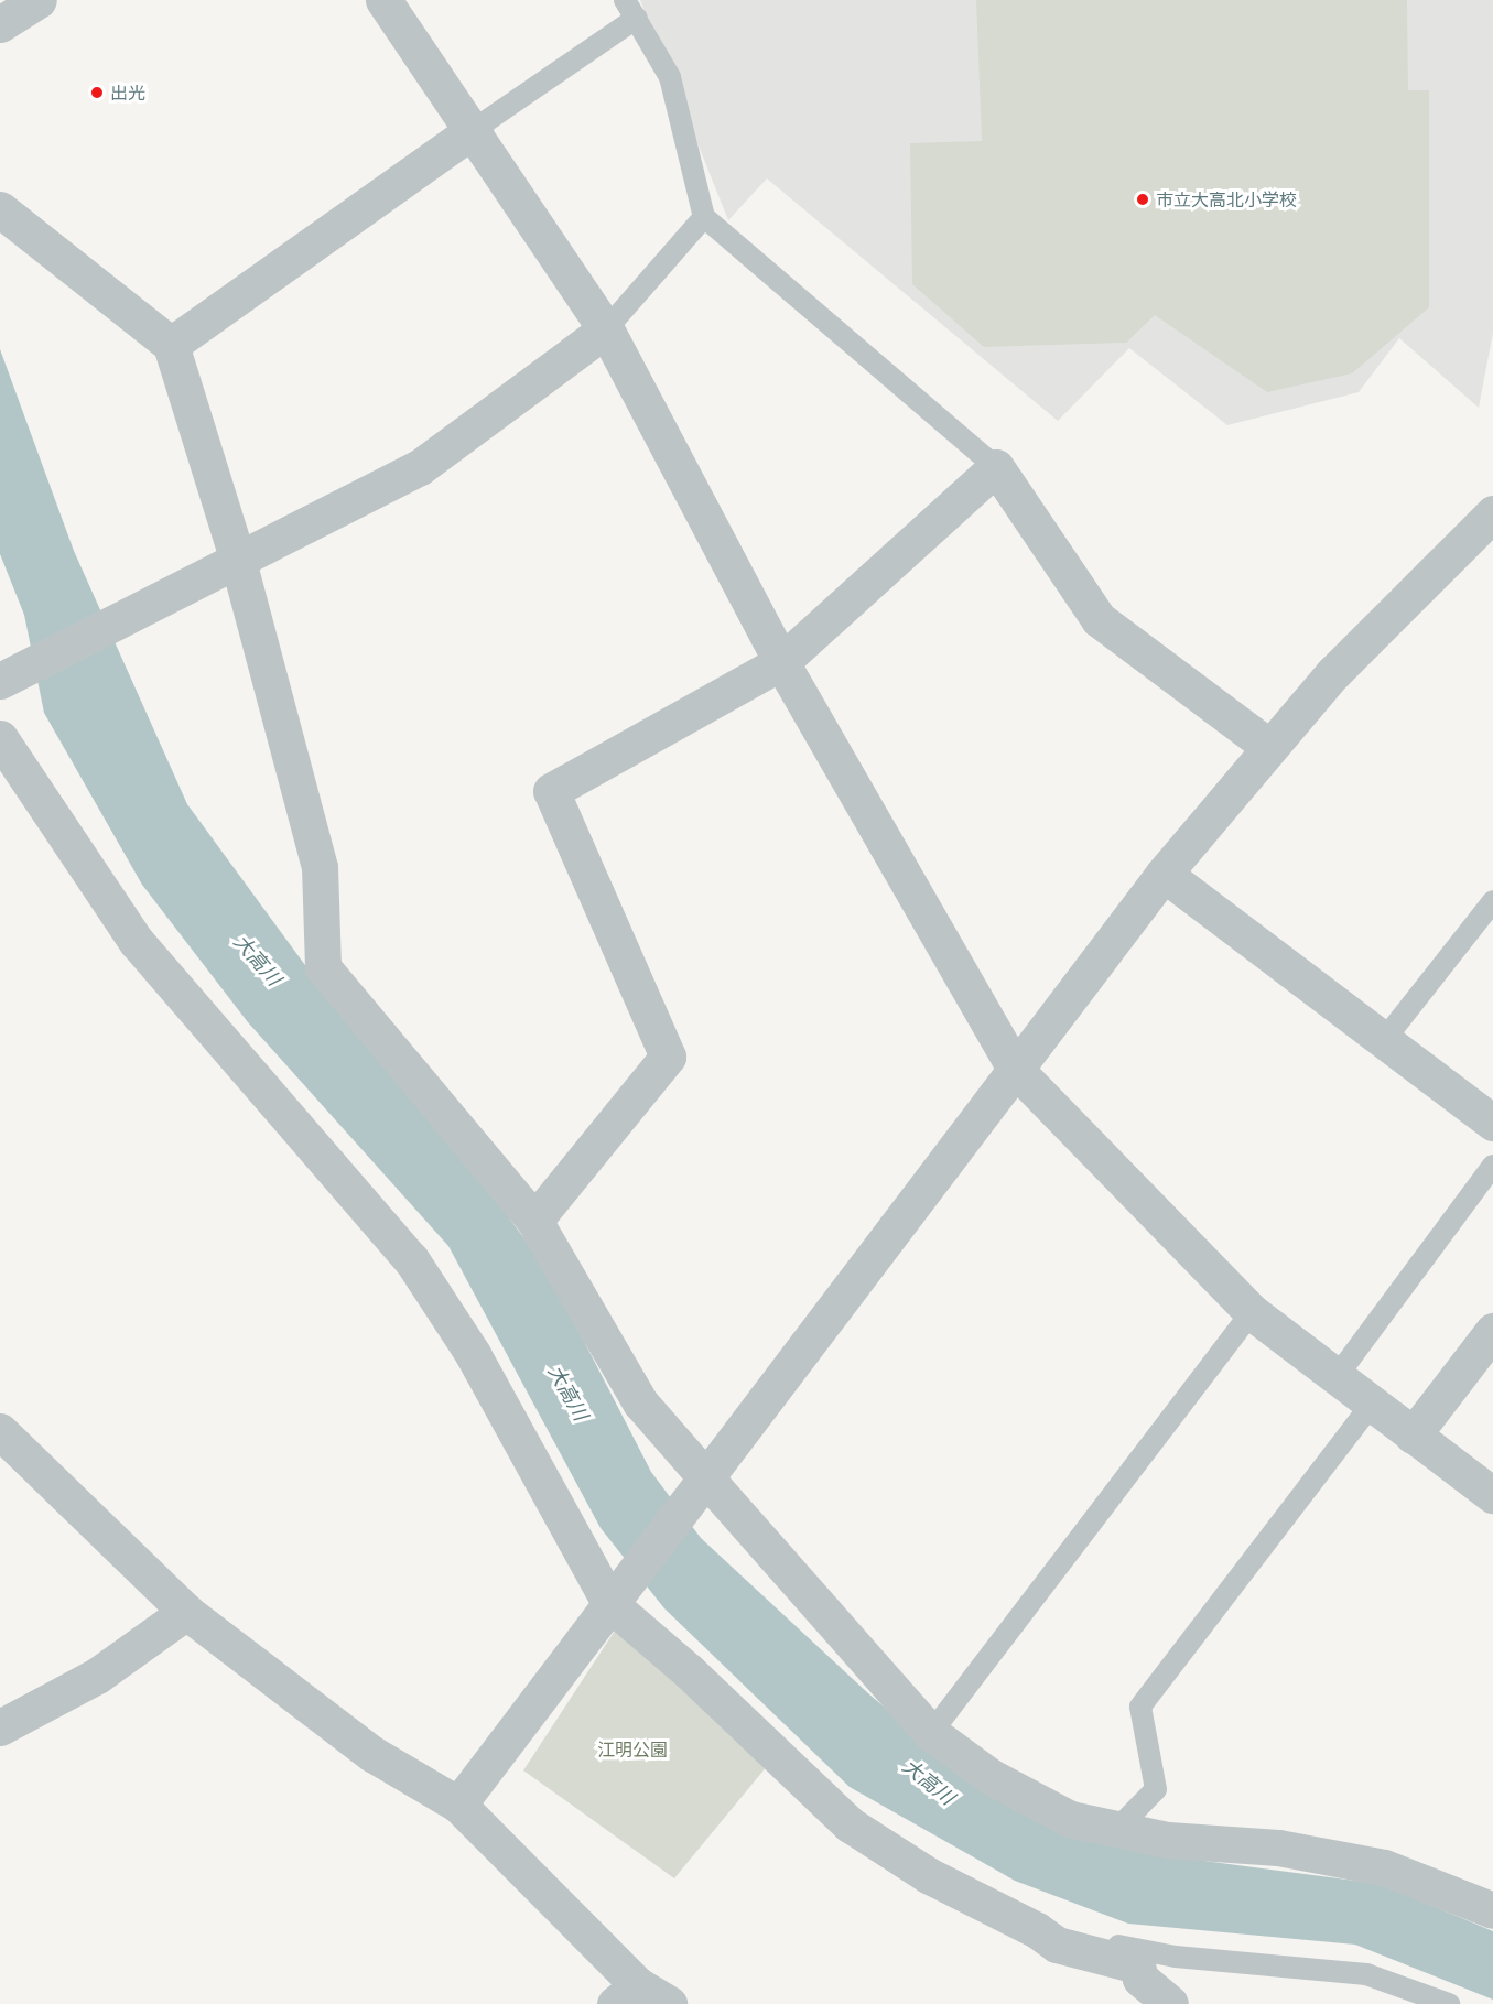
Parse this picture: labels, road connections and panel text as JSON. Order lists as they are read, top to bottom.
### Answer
{
  "water": ["大高川"],
  "parks": ["江明公園"],
  "places": ["出光", "市立大高北小学校"]
}
